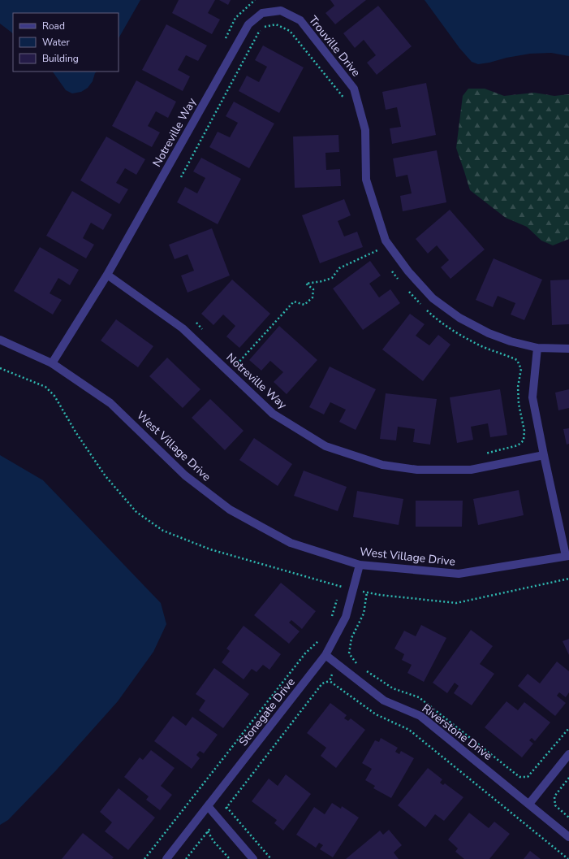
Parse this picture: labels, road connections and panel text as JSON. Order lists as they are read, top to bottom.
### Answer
{
  "streets": {
    "street": [
      "Trouville Drive",
      "Notreville Way",
      "West Village Drive",
      "Stonegate Drive",
      "Riverstone Drive"
    ]
  },
  "crossings": [
    ["Trouville Drive", "Notreville Way"],
    ["Notreville Way", "West Village Drive"],
    ["West Village Drive", "Stonegate Drive"],
    ["Stonegate Drive", "Riverstone Drive"]
  ],
  "legend": ["Road", "Water", "Building"]
}
